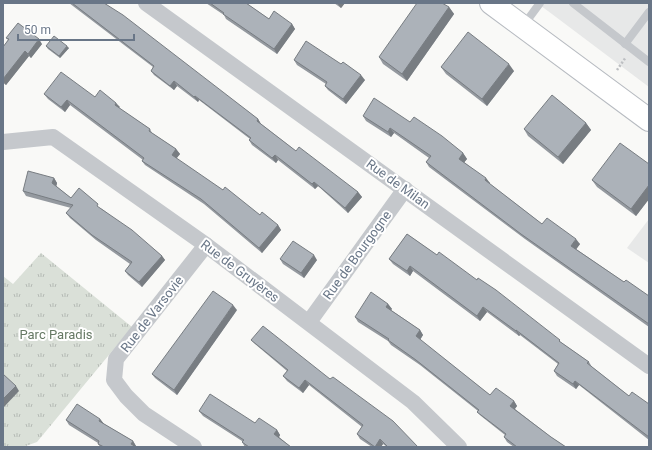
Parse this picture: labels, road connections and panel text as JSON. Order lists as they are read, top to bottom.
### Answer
{
  "streets": {
    "street": [
      "Rue de Milan",
      "Rue de Bourgogne",
      "Rue de Gruyères",
      "Rue de Varsovie"
    ]
  },
  "crossings": [
    ["Rue de Milan", "Rue de Bourgogne"],
    ["Rue de Bourgogne", "Rue de Gruyères"],
    ["Rue de Gruyères", "Rue de Varsovie"]
  ],
  "parks": ["Parc Paradis"],
  "scale_bar": "50 m"
}
